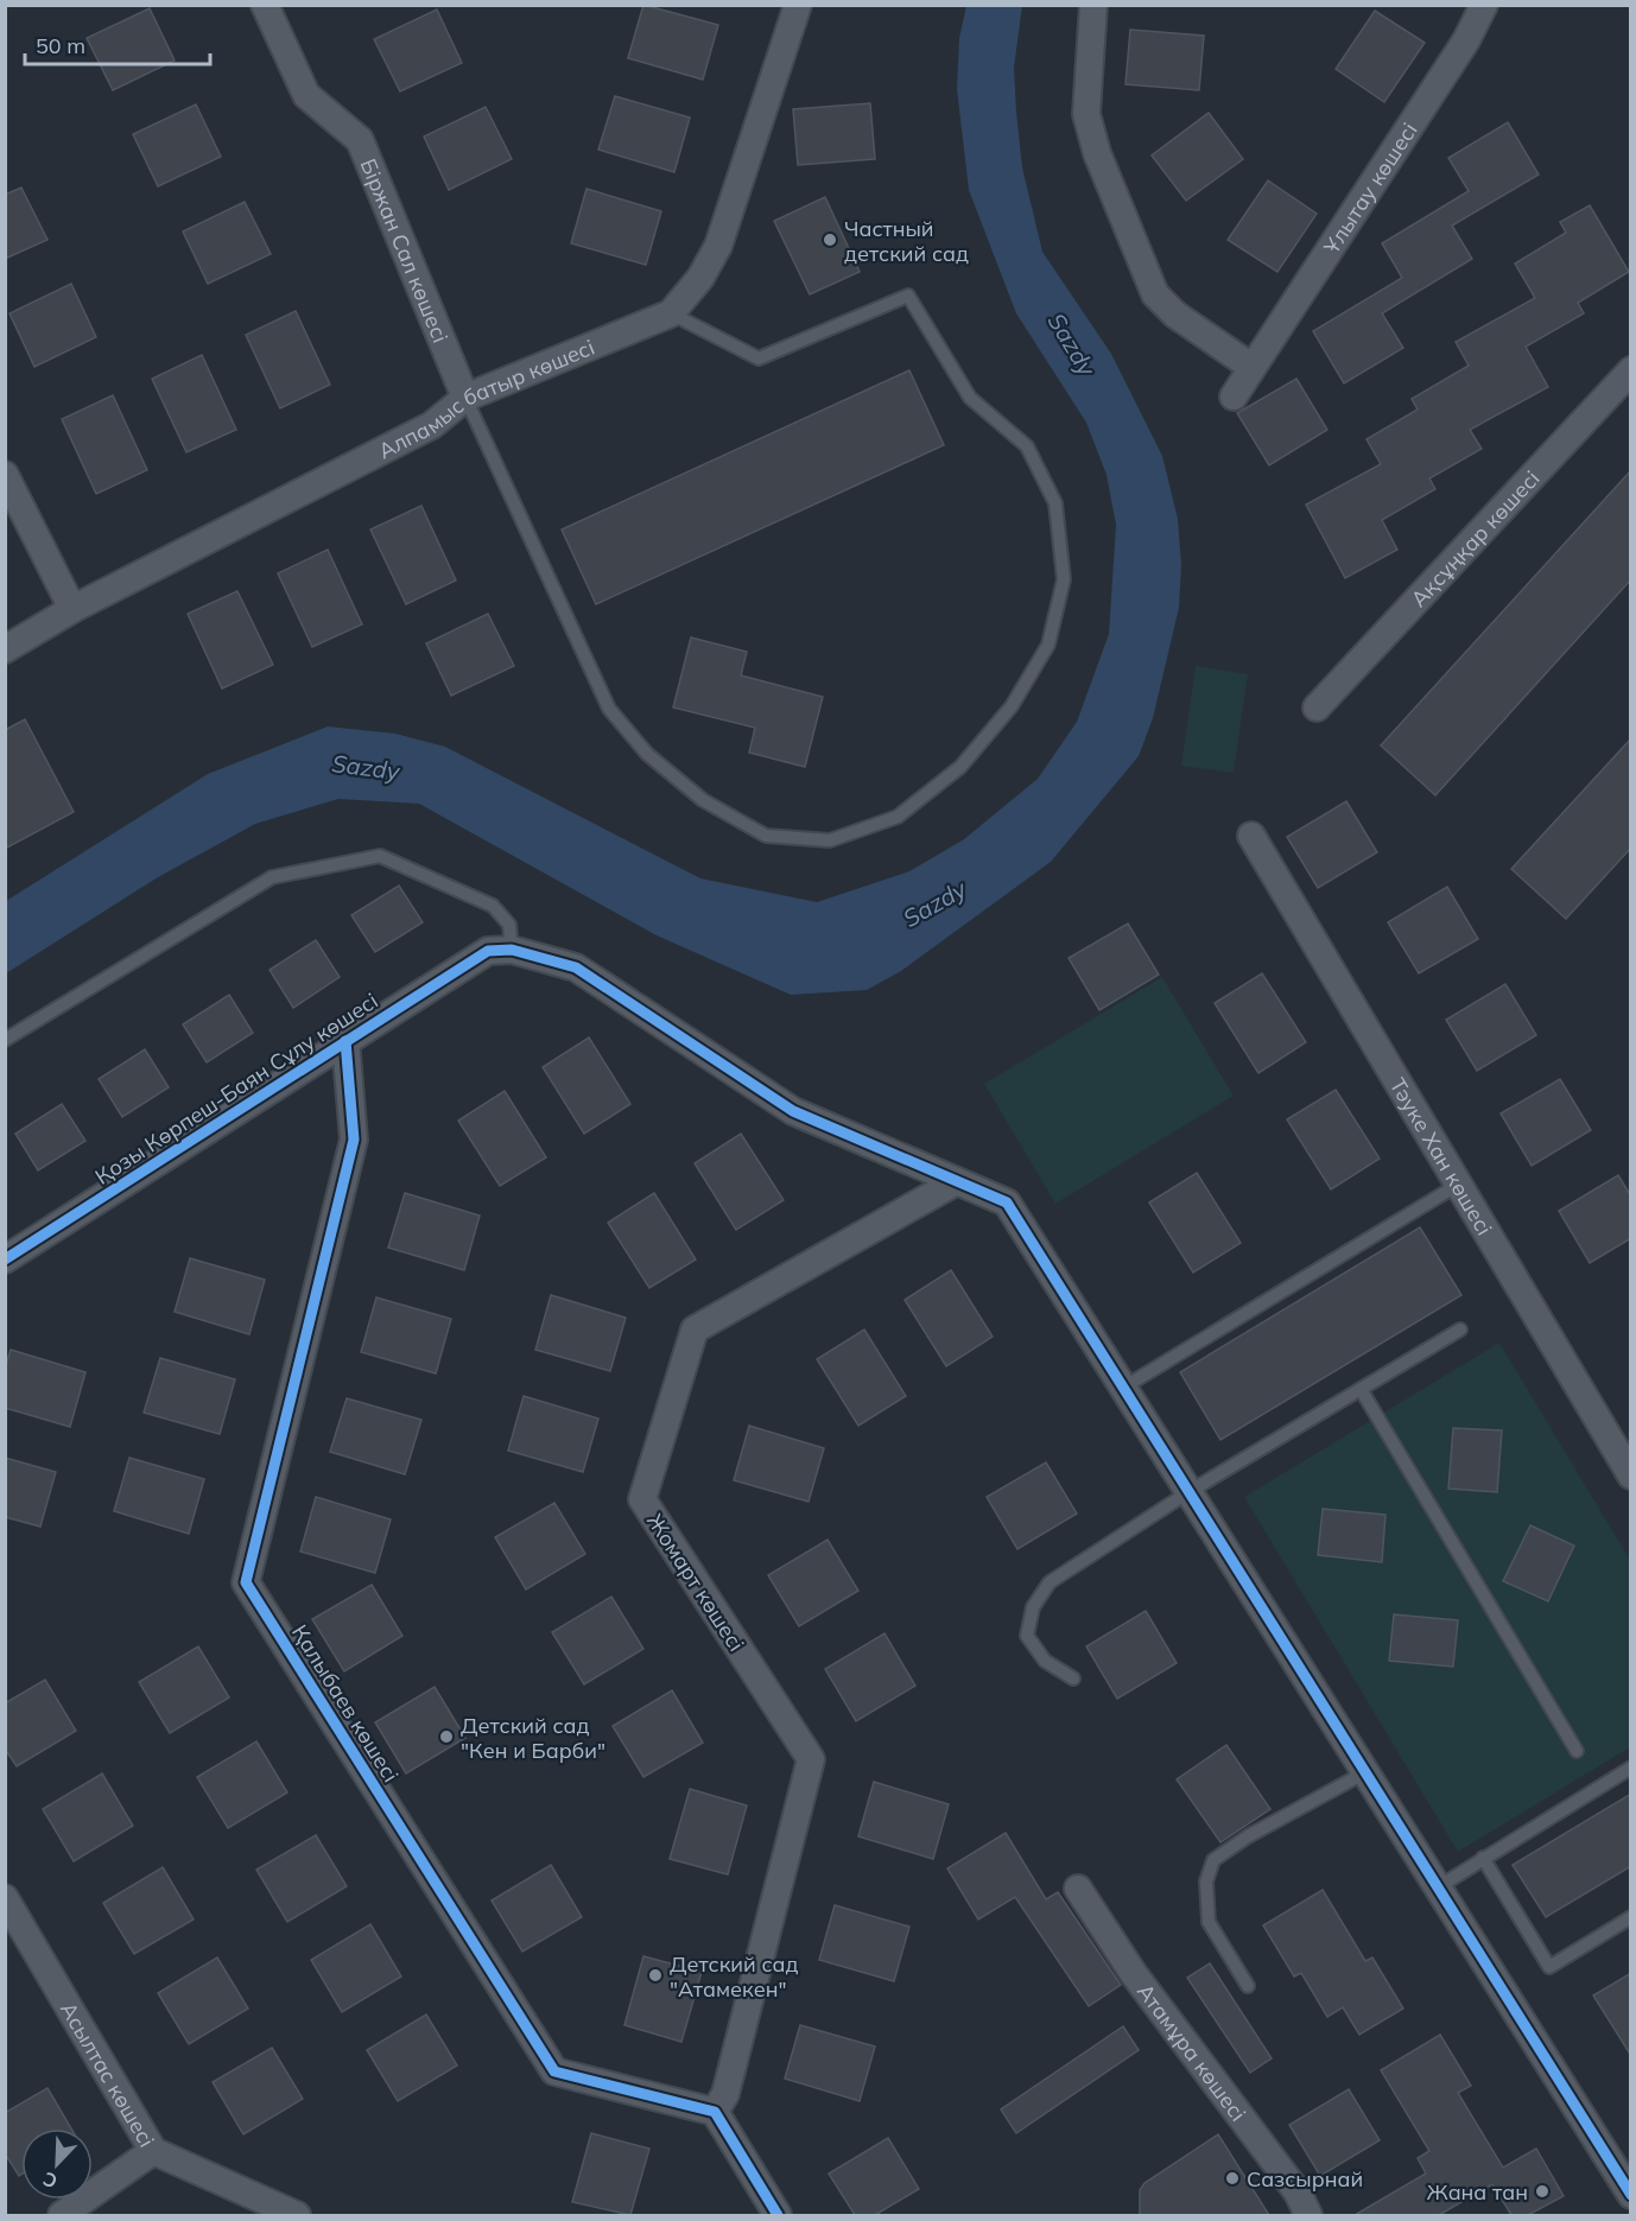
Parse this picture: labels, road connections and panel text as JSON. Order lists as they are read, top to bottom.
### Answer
{
  "streets": {
    "street": [
      "Ұлытау көшесі",
      "Біржан Сал көшесі",
      "Алпамыс батыр көшесі",
      "Ақсұңқар көшесі",
      "Қозы Көрпеш-Баян Сұлу көшесі",
      "Тәуке Хан көшесі",
      "Жомарт көшесі",
      "Қалыбаев көшесі",
      "Атамұра көшесі",
      "Асылтас көшесі"
    ]
  },
  "crossings": [
    ["Біржан Сал көшесі", "Алпамыс батыр көшесі"],
    ["Қозы Көрпеш-Баян Сұлу көшесі", "Қалыбаев көшесі"],
    ["Жомарт көшесі", "Қалыбаев көшесі"]
  ],
  "water": ["Sazdy"],
  "places": [
    "Частный детский сад",
    "Детский сад \"Кен и Барби\"",
    "Детский сад \"Атамекен\"",
    "Сазсырнай",
    "Жана тан"
  ],
  "scale_bar": "50 m",
  "north": "bottom left"
}
